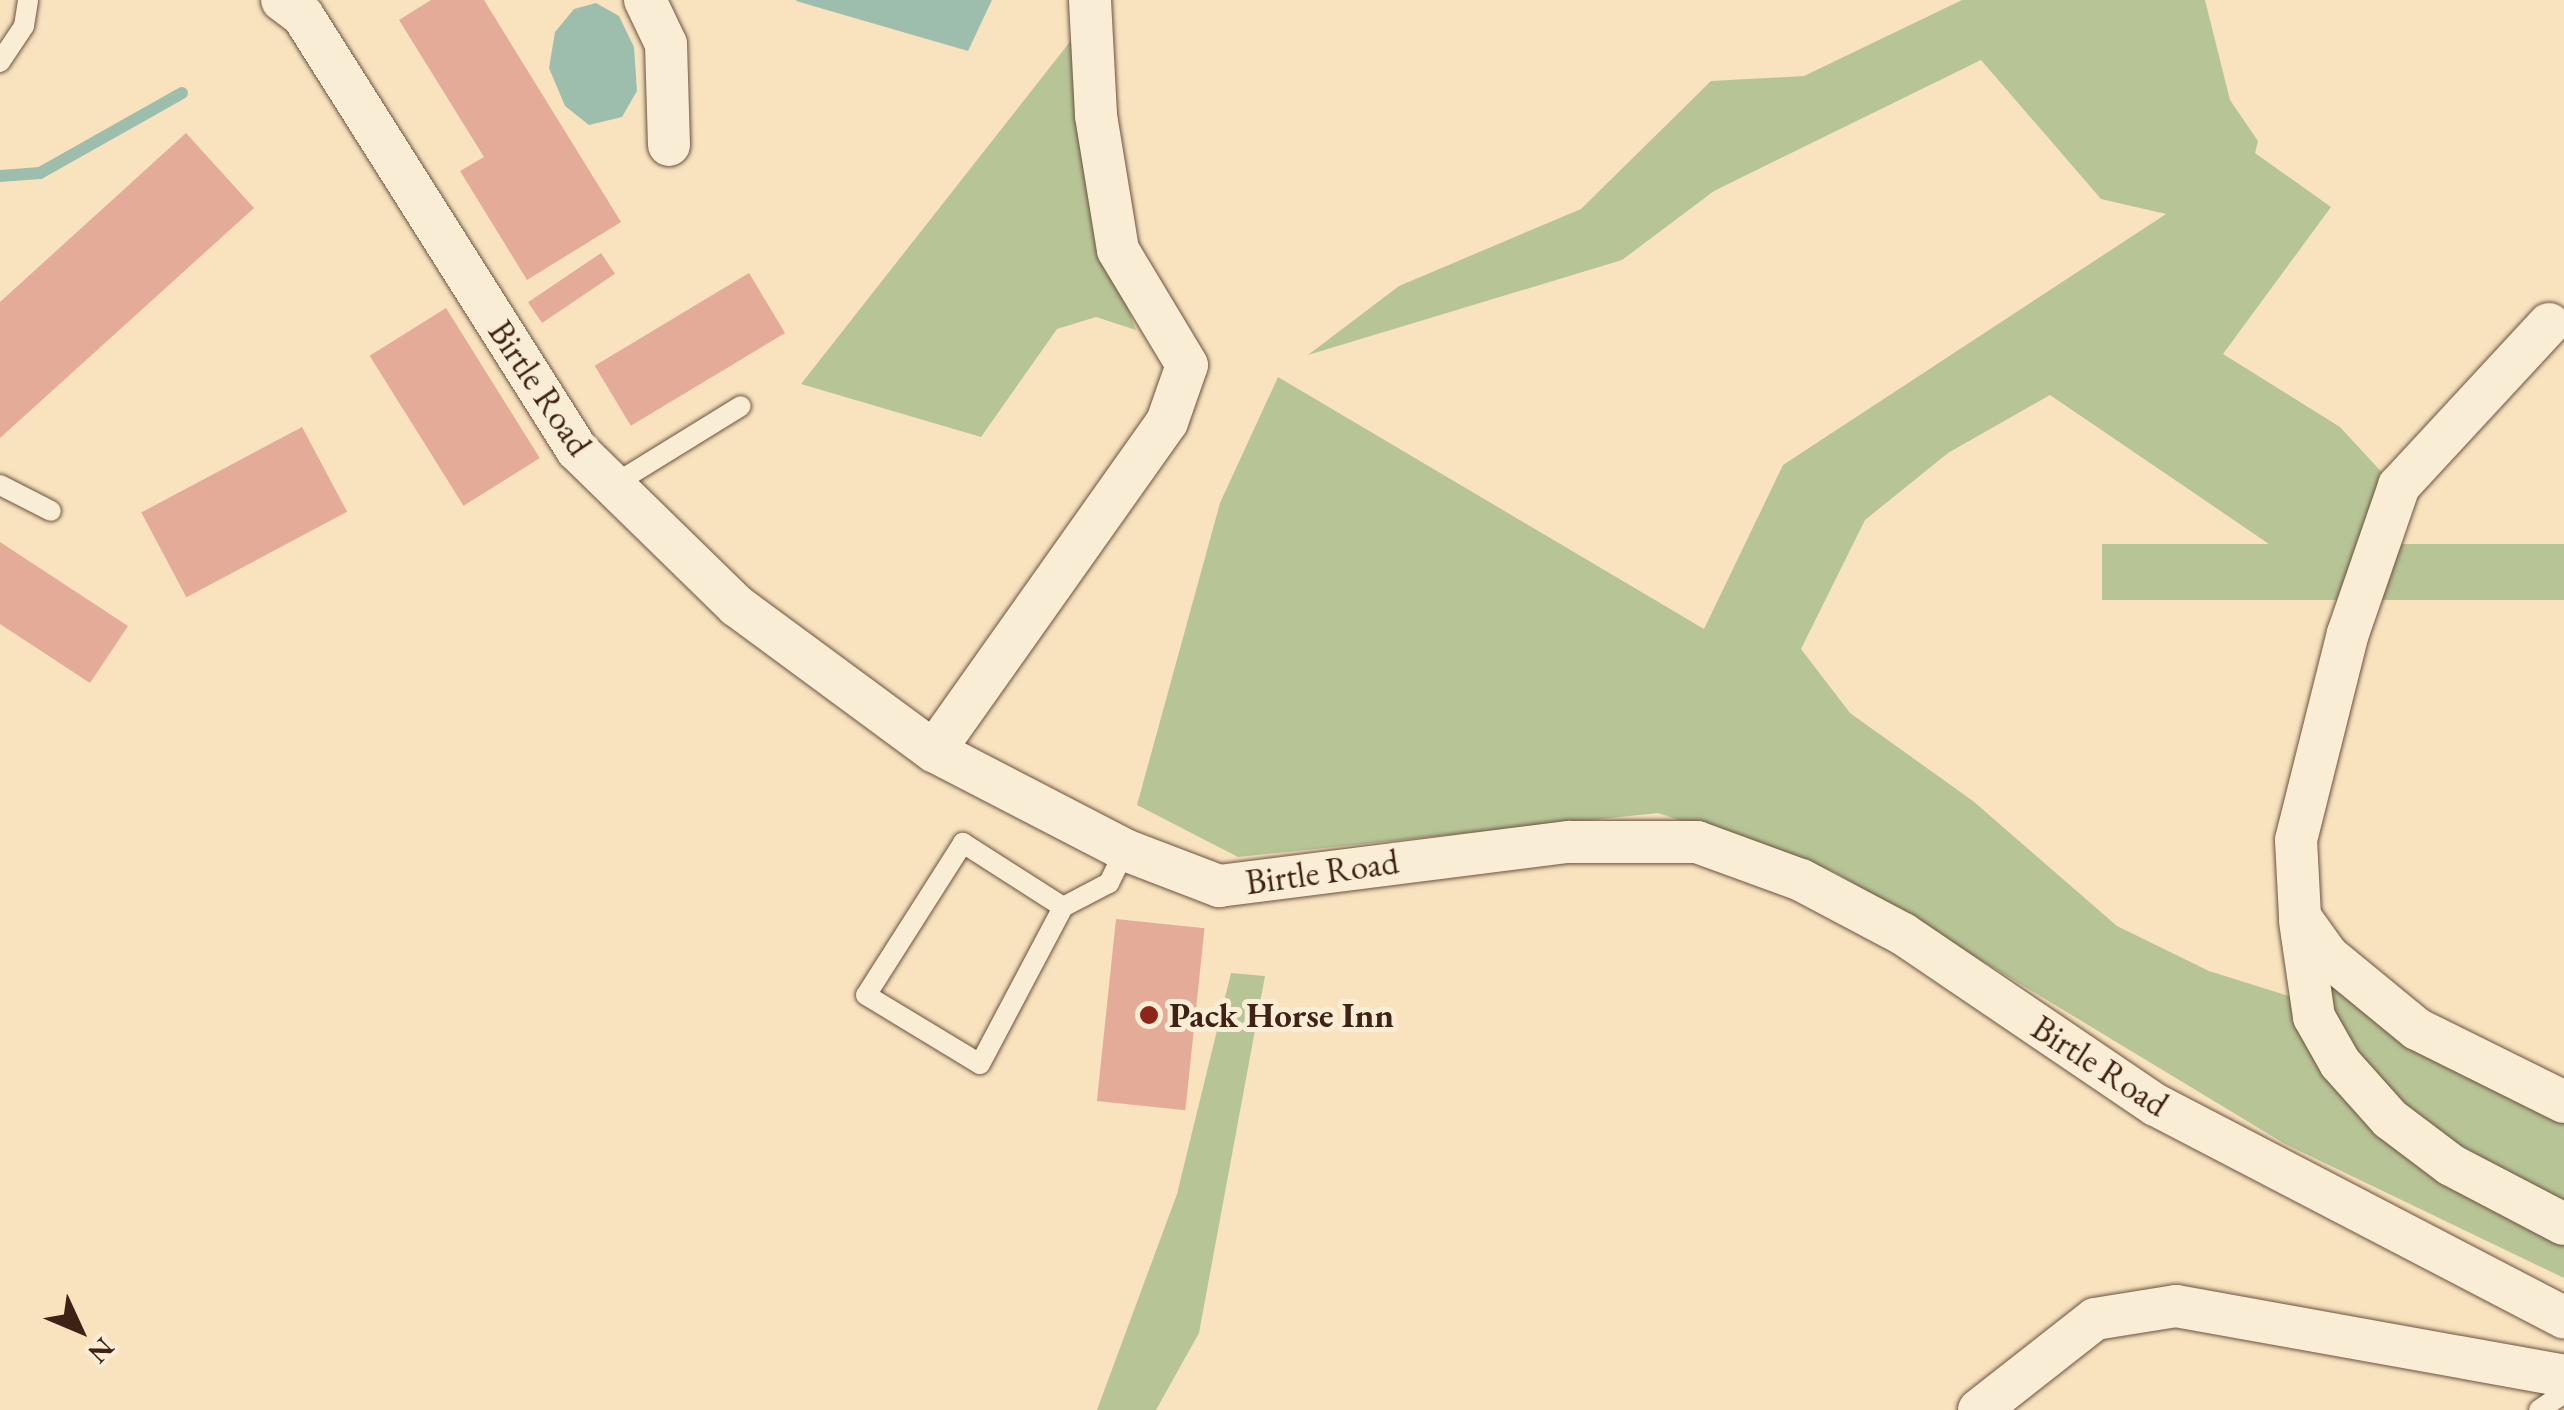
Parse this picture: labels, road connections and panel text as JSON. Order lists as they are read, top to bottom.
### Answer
{
  "streets": {
    "street": ["Birtle Road"]
  },
  "places": ["Pack Horse Inn"],
  "north": "bottom right"
}
